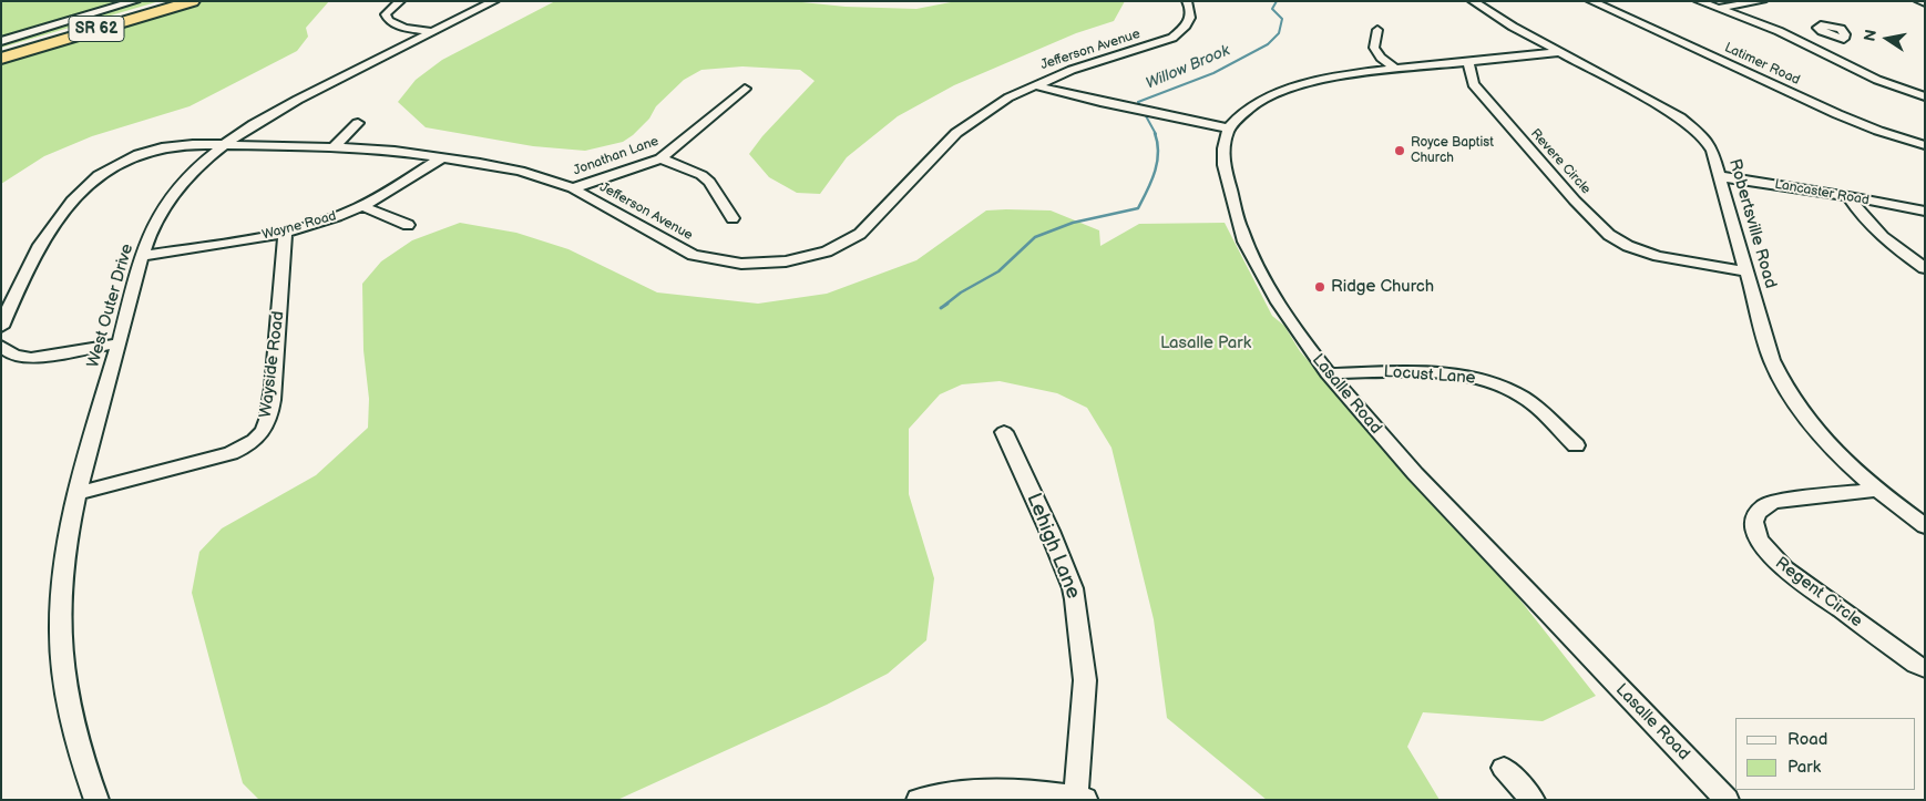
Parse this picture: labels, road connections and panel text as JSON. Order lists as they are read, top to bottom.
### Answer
{
  "streets": {
    "highway": ["SR 62"],
    "street": [
      "Jefferson Avenue",
      "Latimer Road",
      "Jonathan Lane",
      "Revere Circle",
      "Lancaster Road",
      "Robertsville Road",
      "Wayne Road",
      "West Outer Drive",
      "Wayside Road",
      "Locust Lane",
      "Lasalle Road",
      "Lehigh Lane",
      "Regent Circle"
    ]
  },
  "crossings": [
    ["Jefferson Avenue", "Jonathan Lane"],
    ["Jefferson Avenue", "Wayne Road"],
    ["Jefferson Avenue", "West Outer Drive"],
    ["Revere Circle", "Robertsville Road"],
    ["Lancaster Road", "Robertsville Road"],
    ["Robertsville Road", "Regent Circle"],
    ["Wayne Road", "West Outer Drive"],
    ["Wayne Road", "Wayside Road"],
    ["West Outer Drive", "Wayside Road"],
    ["Locust Lane", "Lasalle Road"]
  ],
  "water": ["Willow Brook"],
  "parks": ["Lasalle Park"],
  "places": ["Royce Baptist Church", "Ridge Church"],
  "legend": ["Road", "Park"],
  "north": "left"
}
